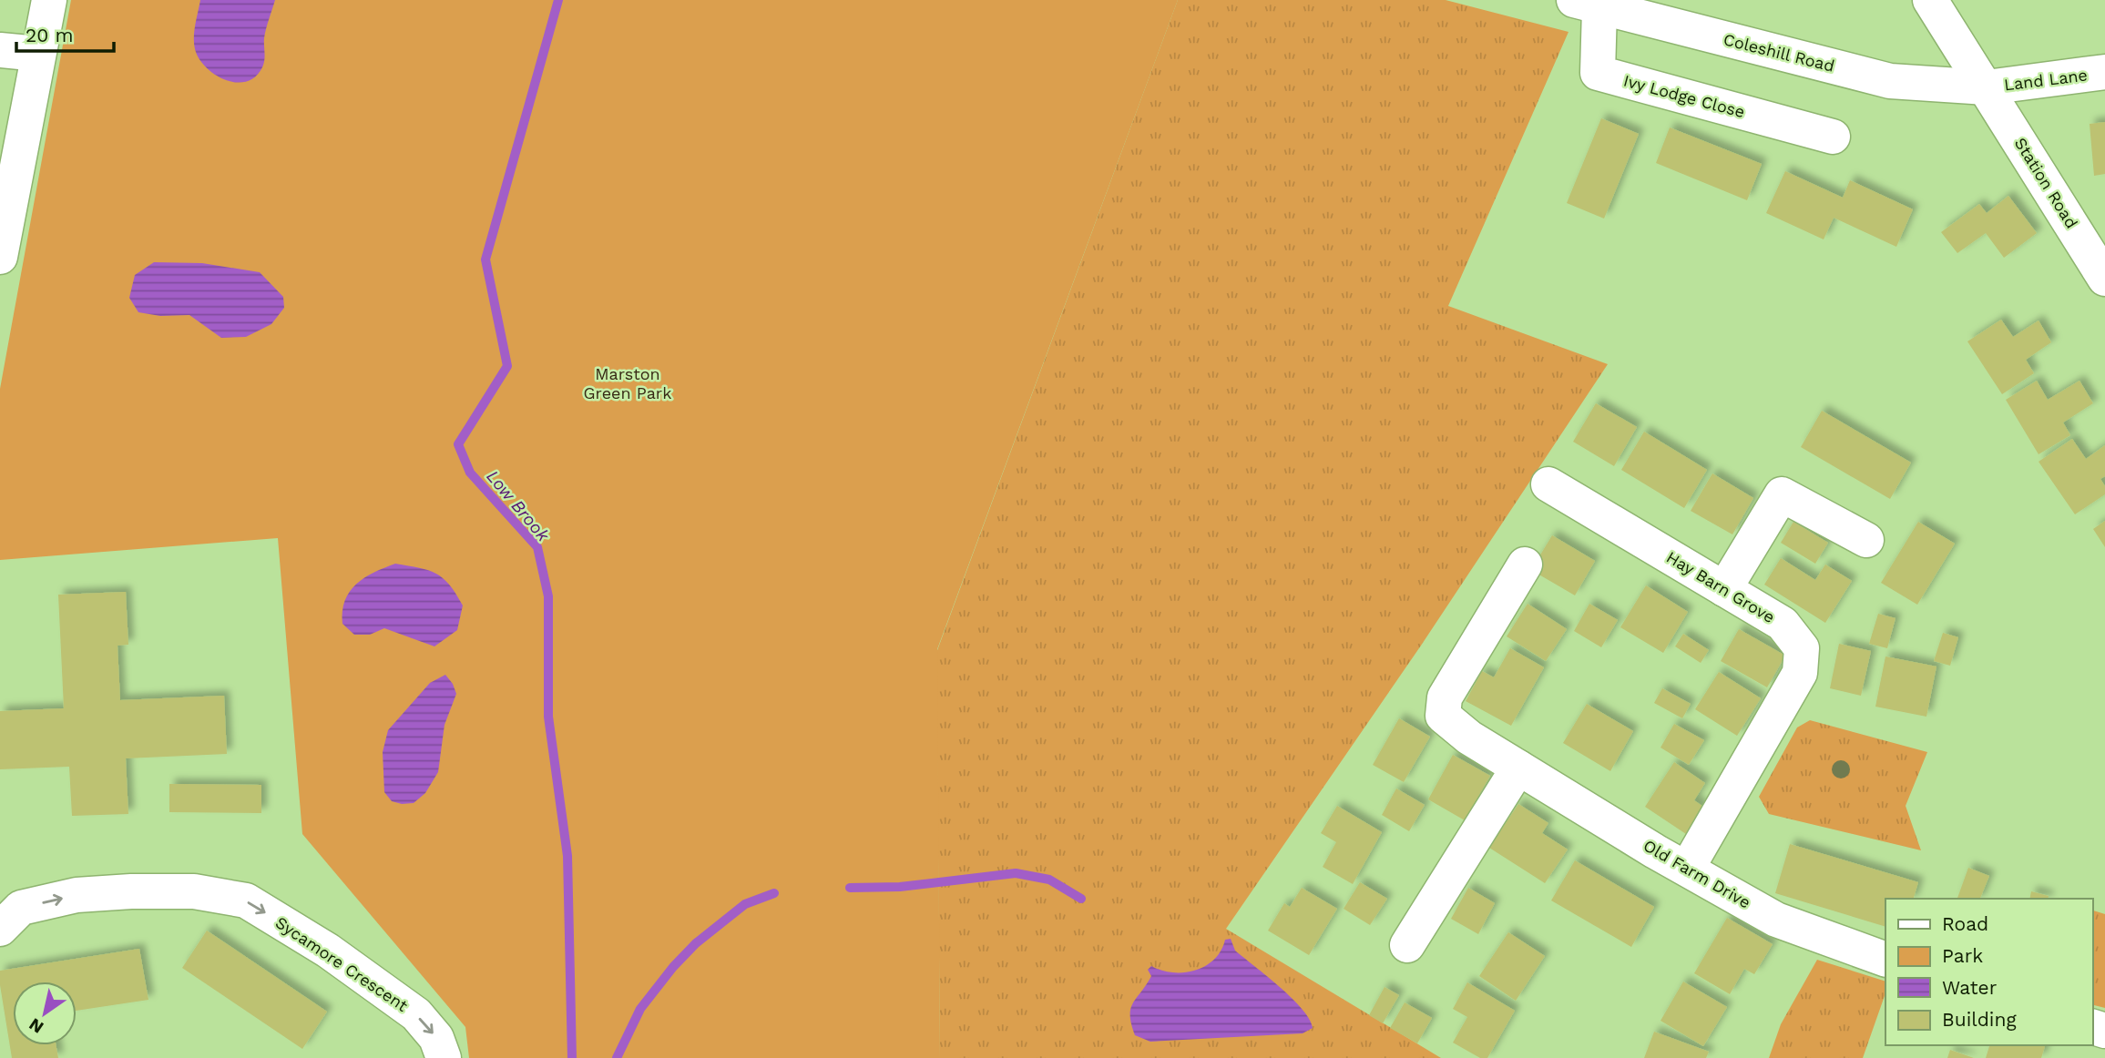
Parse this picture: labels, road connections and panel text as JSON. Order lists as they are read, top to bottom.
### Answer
{
  "streets": {
    "street": [
      "Coleshill Road",
      "Land Lane",
      "Ivy Lodge Close",
      "Station Road",
      "Hay Barn Grove",
      "Old Farm Drive",
      "Sycamore Crescent"
    ]
  },
  "crossings": [
    ["Coleshill Road", "Land Lane"],
    ["Coleshill Road", "Ivy Lodge Close"],
    ["Coleshill Road", "Station Road"],
    ["Land Lane", "Station Road"],
    ["Hay Barn Grove", "Old Farm Drive"]
  ],
  "one_way": ["Sycamore Crescent"],
  "water": ["Low Brook"],
  "parks": ["Marston Green Park"],
  "legend": [
    "Road",
    "Park",
    "Water",
    "Building"
  ],
  "scale_bar": "20 m",
  "north": "bottom left"
}
